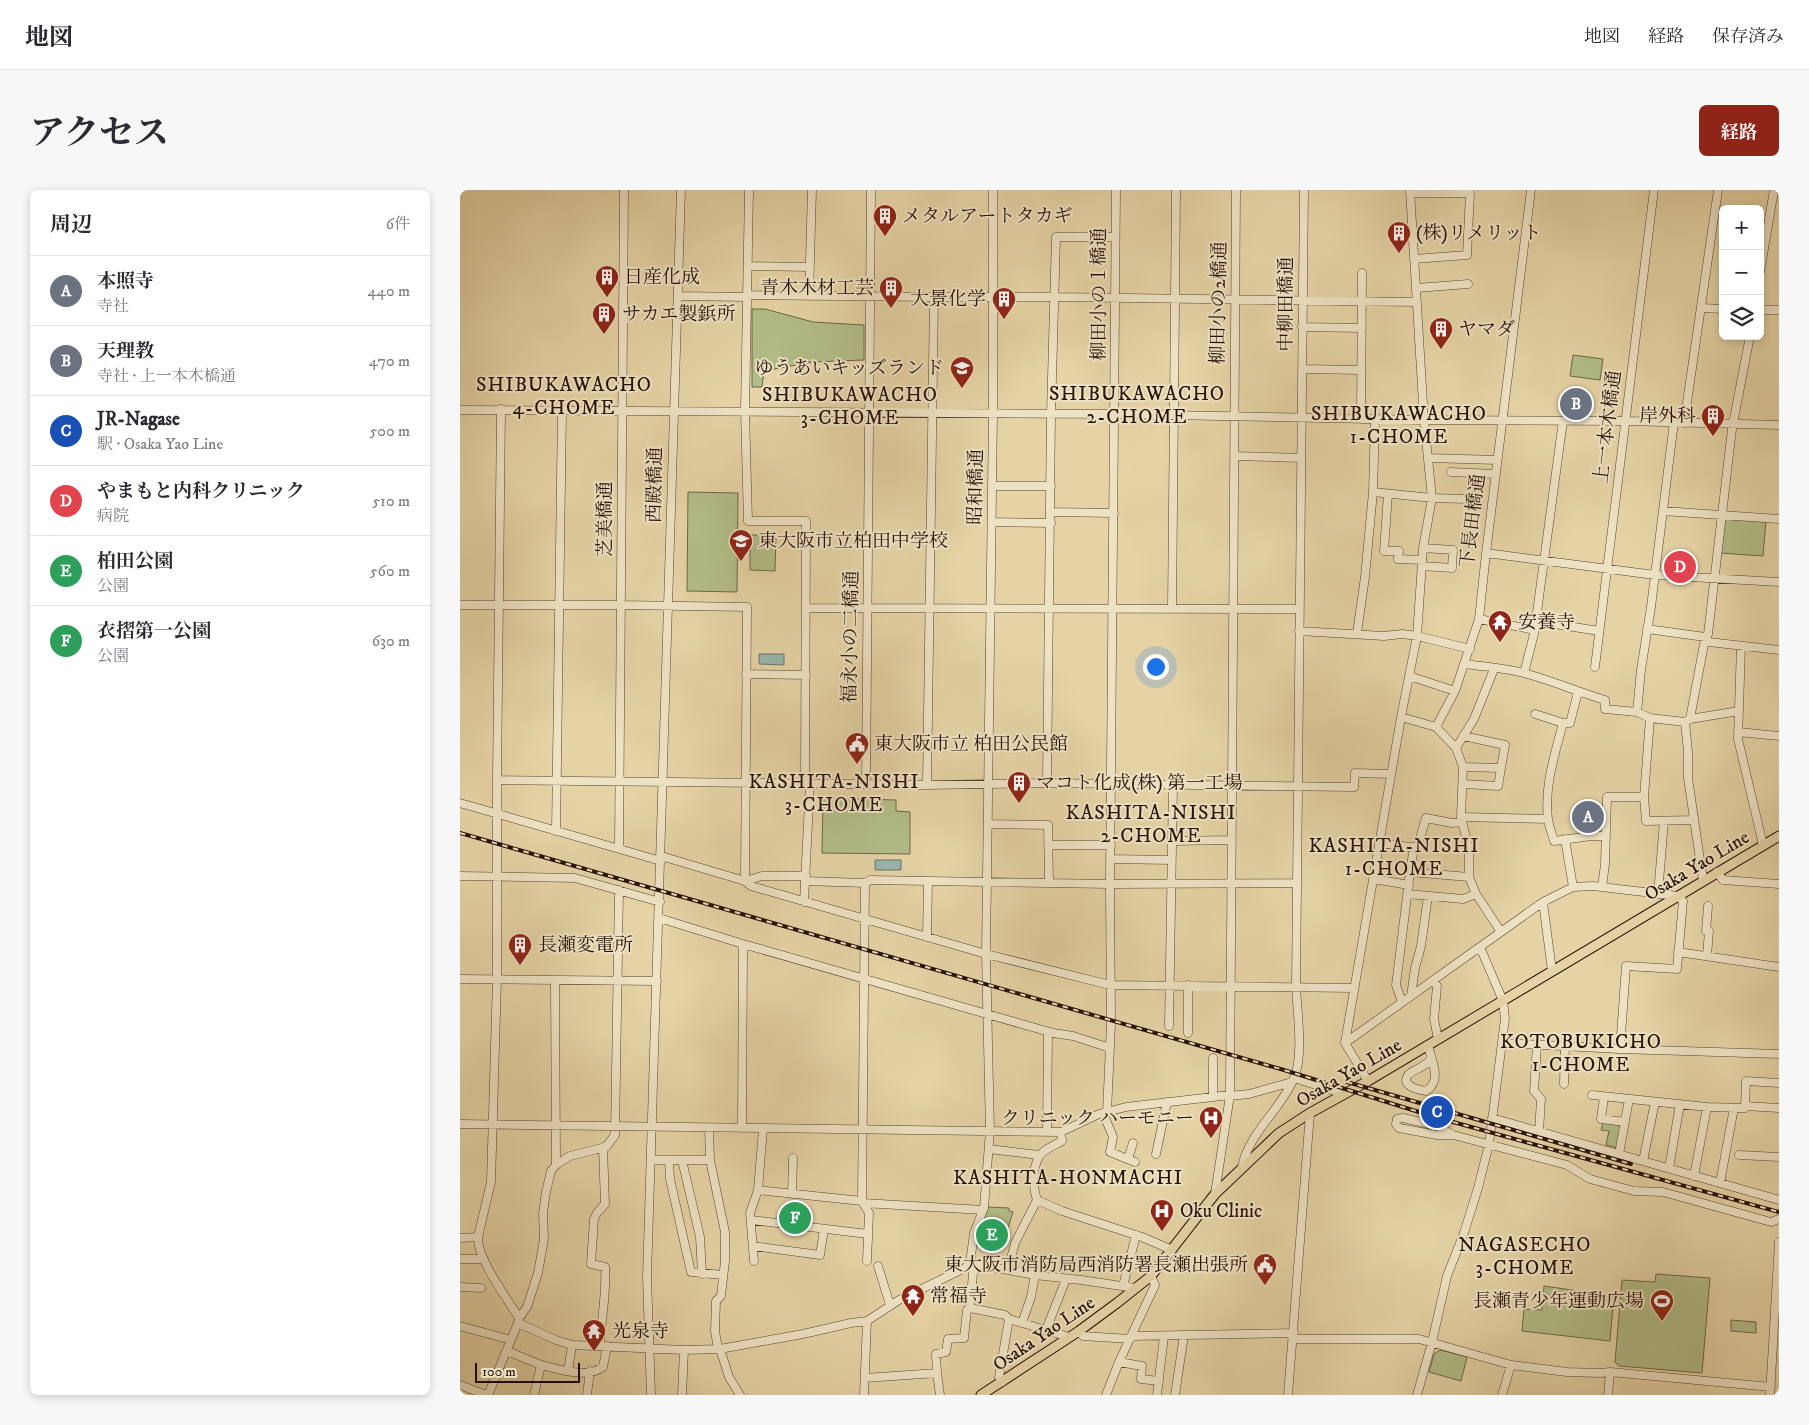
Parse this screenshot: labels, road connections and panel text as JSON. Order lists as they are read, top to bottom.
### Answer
{
  "streets": {
    "main road": ["Osaka Yao Line"],
    "street": [
      "柳田小の１橋通",
      "柳田小の2橋通",
      "中柳田橋通",
      "上一本木橋通",
      "西殿橋通",
      "昭和橋通",
      "芝美橋通",
      "下長田橋通",
      "福永小の二橋通"
    ]
  },
  "crossings": [
    ["柳田小の2橋通", "Osaka Yao Line"]
  ],
  "districts": [
    "SHIBUKAWACHO 4-CHOME",
    "SHIBUKAWACHO 2-CHOME",
    "SHIBUKAWACHO 3-CHOME",
    "SHIBUKAWACHO 1-CHOME",
    "KASHITA-NISHI 3-CHOME",
    "KASHITA-NISHI 2-CHOME",
    "KASHITA-NISHI 1-CHOME",
    "KOTOBUKICHO 1-CHOME",
    "KASHITA-HONMACHI",
    "NAGASECHO 3-CHOME"
  ],
  "places": {
    "building": [
      "メタルアートタカギ",
      "(株)リメリット",
      "日産化成",
      "青木木材工芸",
      "大景化学",
      "サカエ製鋲所",
      "ヤマダ",
      "岸外科",
      "マコト化成(株) 第一工場",
      "長瀬変電所"
    ],
    "school or university": ["ゆうあいキッズランド", "東大阪市立柏田中学校"],
    "temple": ["安養寺", "常福寺", "光泉寺"],
    "public building": ["東大阪市立 柏田公民館", "東大阪市消防局西消防署長瀬出張所"],
    "hospital": ["クリニック ハーモニー", "Oku Clinic"],
    "sports": ["長瀬青少年運動広場"]
  },
  "scale_bar": "100 m",
  "page": {
    "header": "地図",
    "nav": ["地図", "経路", "保存済み"],
    "title": "アクセス",
    "buttons": "経路",
    "heading": ["周辺", "6件"],
    "map_buttons": ["+", "−"],
    "list": [
      {
        "mark": "A",
        "name": "本照寺",
        "note": "寺社",
        "value": "440 m"
      },
      {
        "mark": "B",
        "name": "天理教",
        "note": "寺社 · 上一本木橋通",
        "value": "470 m"
      },
      {
        "mark": "C",
        "name": "JR-Nagase",
        "note": "駅 · Osaka Yao Line",
        "value": "500 m"
      },
      {
        "mark": "D",
        "name": "やまもと内科クリニック",
        "note": "病院",
        "value": "510 m"
      },
      {
        "mark": "E",
        "name": "柏田公園",
        "note": "公園",
        "value": "560 m"
      },
      {
        "mark": "F",
        "name": "衣摺第一公園",
        "note": "公園",
        "value": "630 m"
      }
    ],
    "pins": [
      "B",
      "D",
      "A",
      "C",
      "F",
      "E"
    ],
    "scale": "100 m"
  }
}
